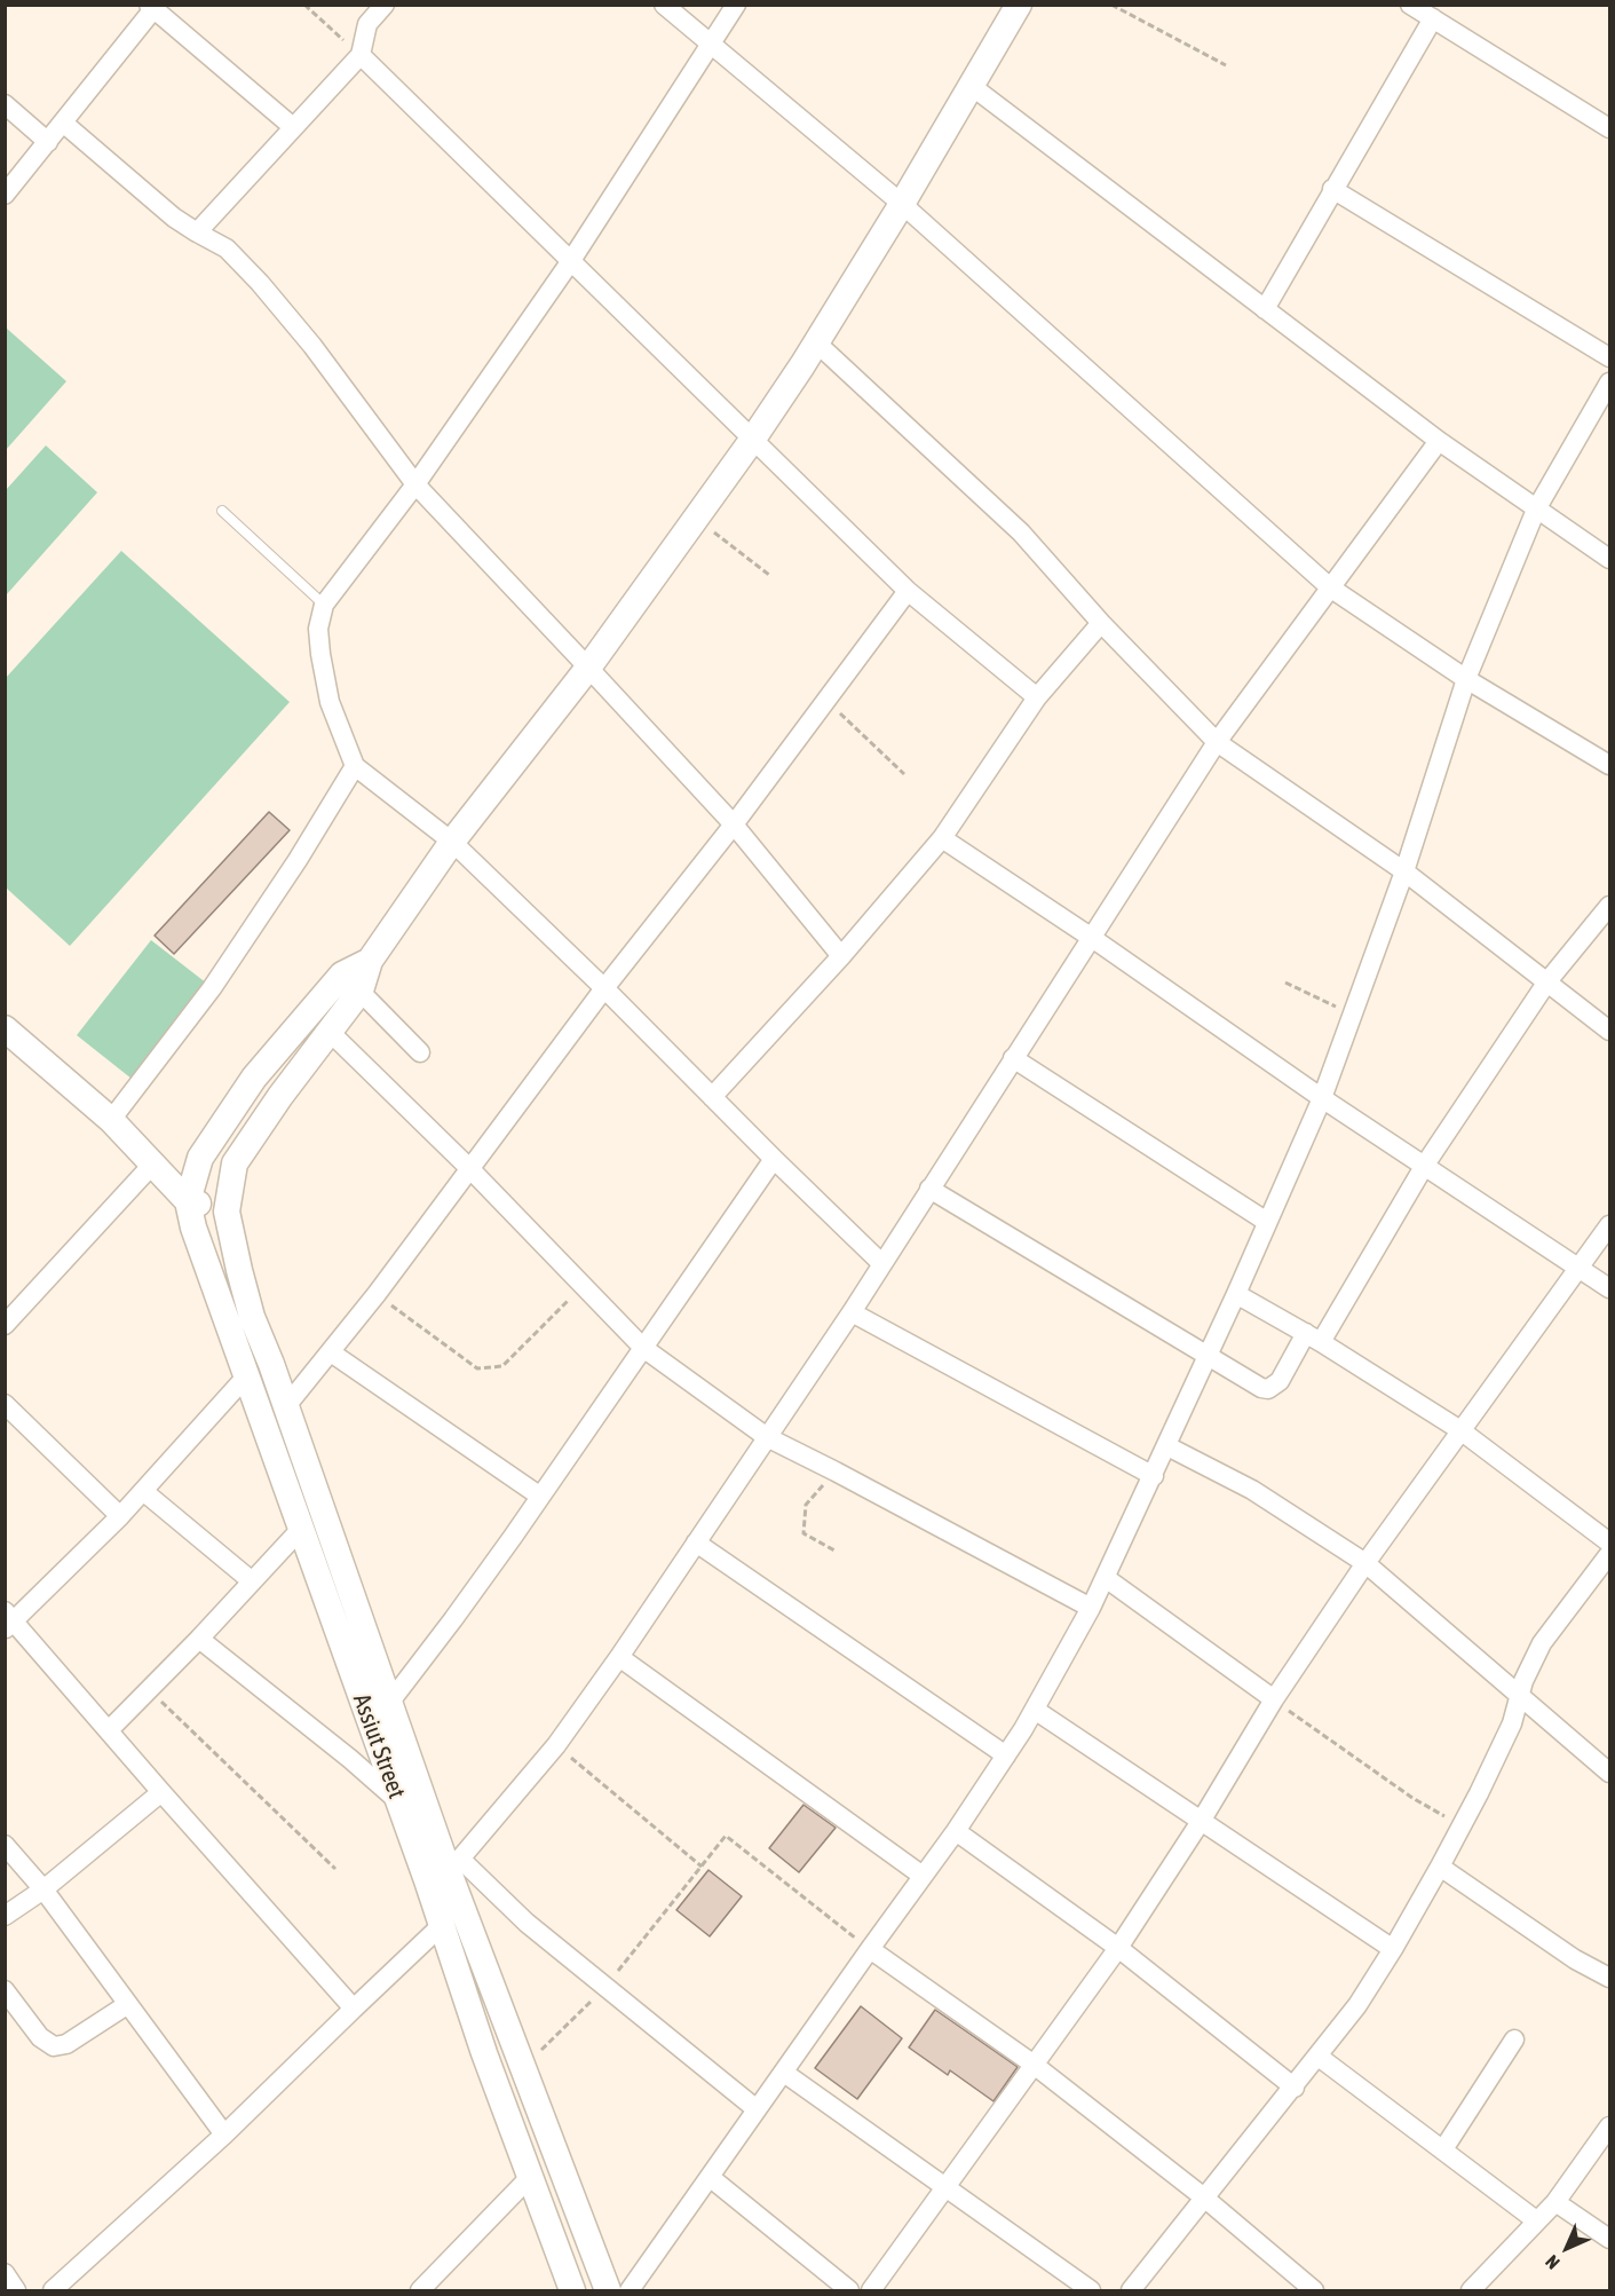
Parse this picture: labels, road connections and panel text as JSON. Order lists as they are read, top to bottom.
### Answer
{
  "streets": {
    "street": ["Assiut Street"]
  },
  "north": "bottom left"
}
